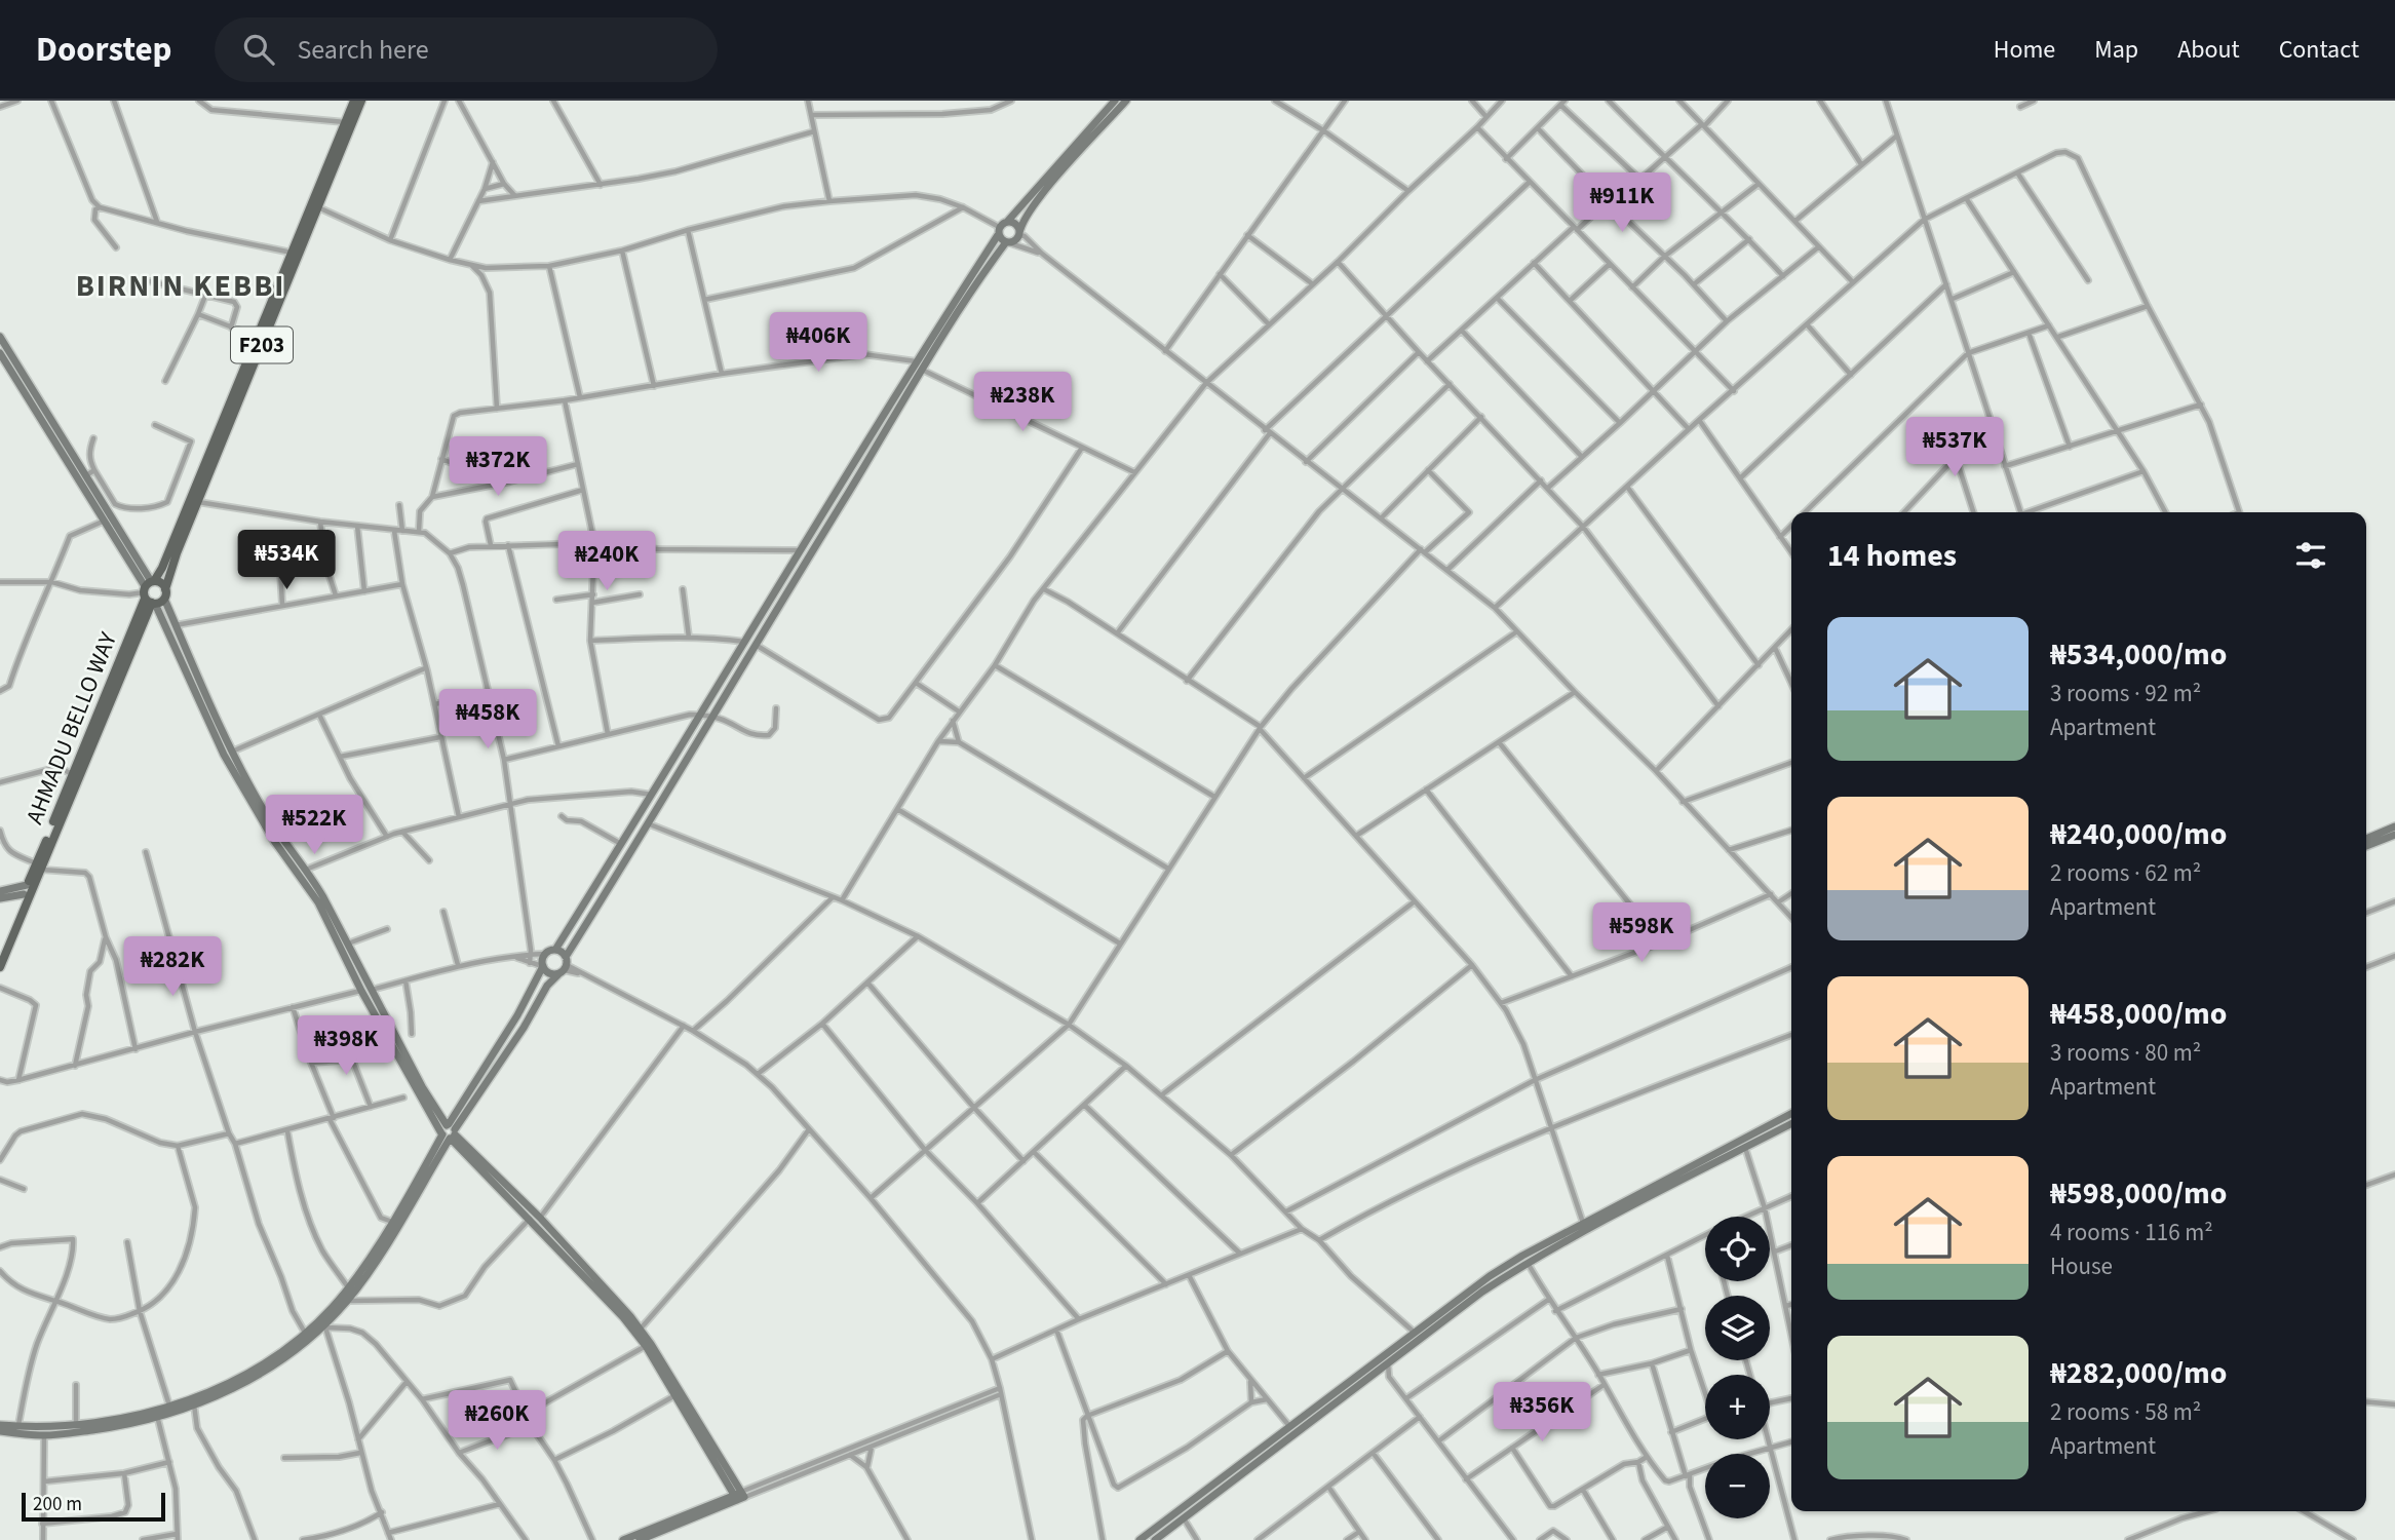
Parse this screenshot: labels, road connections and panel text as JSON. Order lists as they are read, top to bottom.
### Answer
{
  "streets": {
    "main road": ["F203", "AHMADU BELLO WAY"]
  },
  "crossings": [
    ["F203", "AHMADU BELLO WAY"]
  ],
  "districts": ["BIRNIN KEBBI"],
  "scale_bar": "200 m",
  "page": {
    "header": "Doorstep",
    "search": "Search here",
    "nav": [
      "Home",
      "Map",
      "About",
      "Contact"
    ],
    "price": [
      "₦911K",
      "₦406K",
      "₦238K",
      "₦537K",
      "₦372K",
      "₦534K",
      "₦240K",
      "₦458K",
      "₦522K",
      "₦598K",
      "₦282K",
      "₦398K",
      "₦356K",
      "₦260K"
    ],
    "heading": "14 homes",
    "list": [
      {
        "name": "₦534,000/mo",
        "note": "3 rooms · 92 m² · Apartment"
      },
      {
        "name": "₦240,000/mo",
        "note": "2 rooms · 62 m² · Apartment"
      },
      {
        "name": "₦458,000/mo",
        "note": "3 rooms · 80 m² · Apartment"
      },
      {
        "name": "₦598,000/mo",
        "note": "4 rooms · 116 m² · House"
      },
      {
        "name": "₦282,000/mo",
        "note": "2 rooms · 58 m² · Apartment"
      }
    ],
    "map_buttons": ["+", "−"],
    "scale": "200 m"
  }
}
